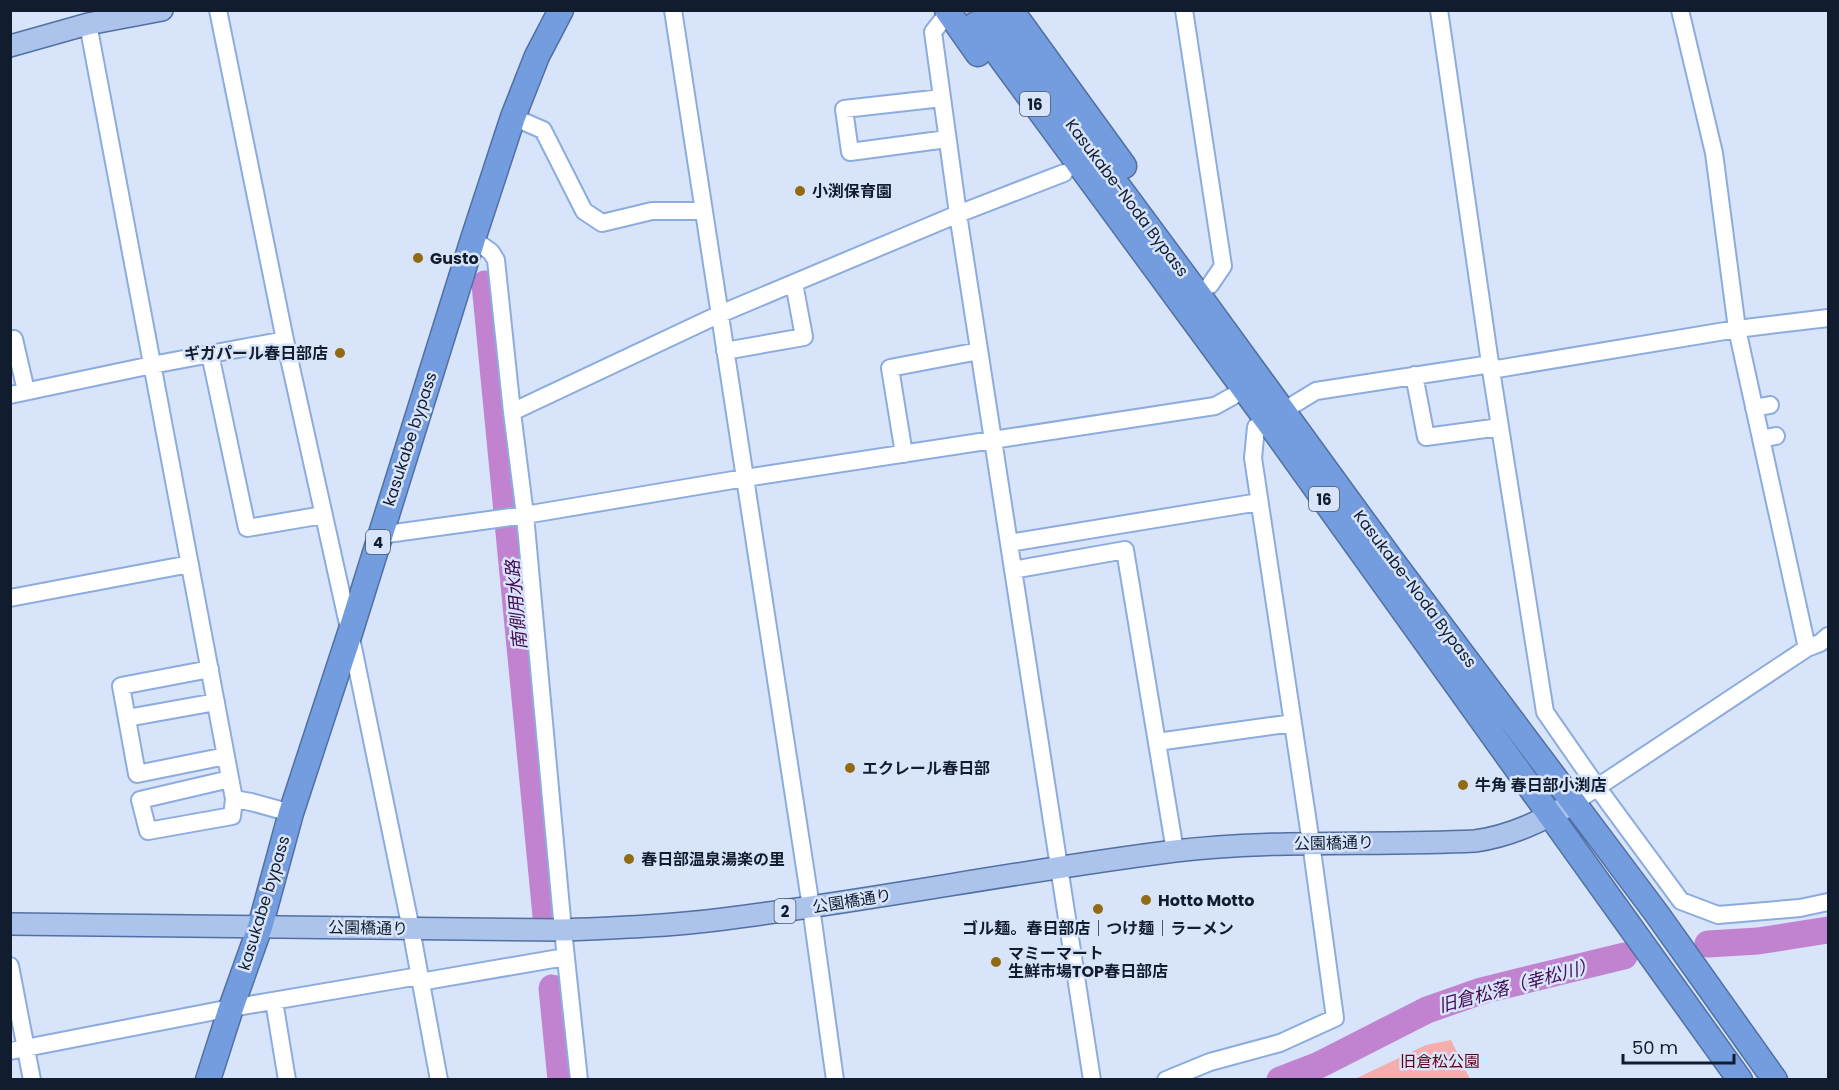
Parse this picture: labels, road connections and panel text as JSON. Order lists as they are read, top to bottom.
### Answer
{
  "streets": {
    "highway": [
      "16",
      "Kasukabe-Noda Bypass",
      "kasukabe bypass",
      "4"
    ],
    "main road": ["公園橋通り", "2"]
  },
  "crossings": [
    ["16", "Kasukabe-Noda Bypass"],
    ["Kasukabe-Noda Bypass", "公園橋通り"],
    ["kasukabe bypass", "公園橋通り"]
  ],
  "water": ["南側用水路", "旧倉松落（幸松川）"],
  "parks": ["旧倉松公園"],
  "places": [
    "小渕保育園",
    "Gusto",
    "ギガパール春日部店",
    "エクレール春日部",
    "牛角 春日部小渕店",
    "春日部温泉湯楽の里",
    "Hotto Motto",
    "ゴル麺。春日部店｜つけ麺｜ラーメン",
    "マミーマート 生鮮市場TOP春日部店"
  ],
  "scale_bar": "50 m"
}
